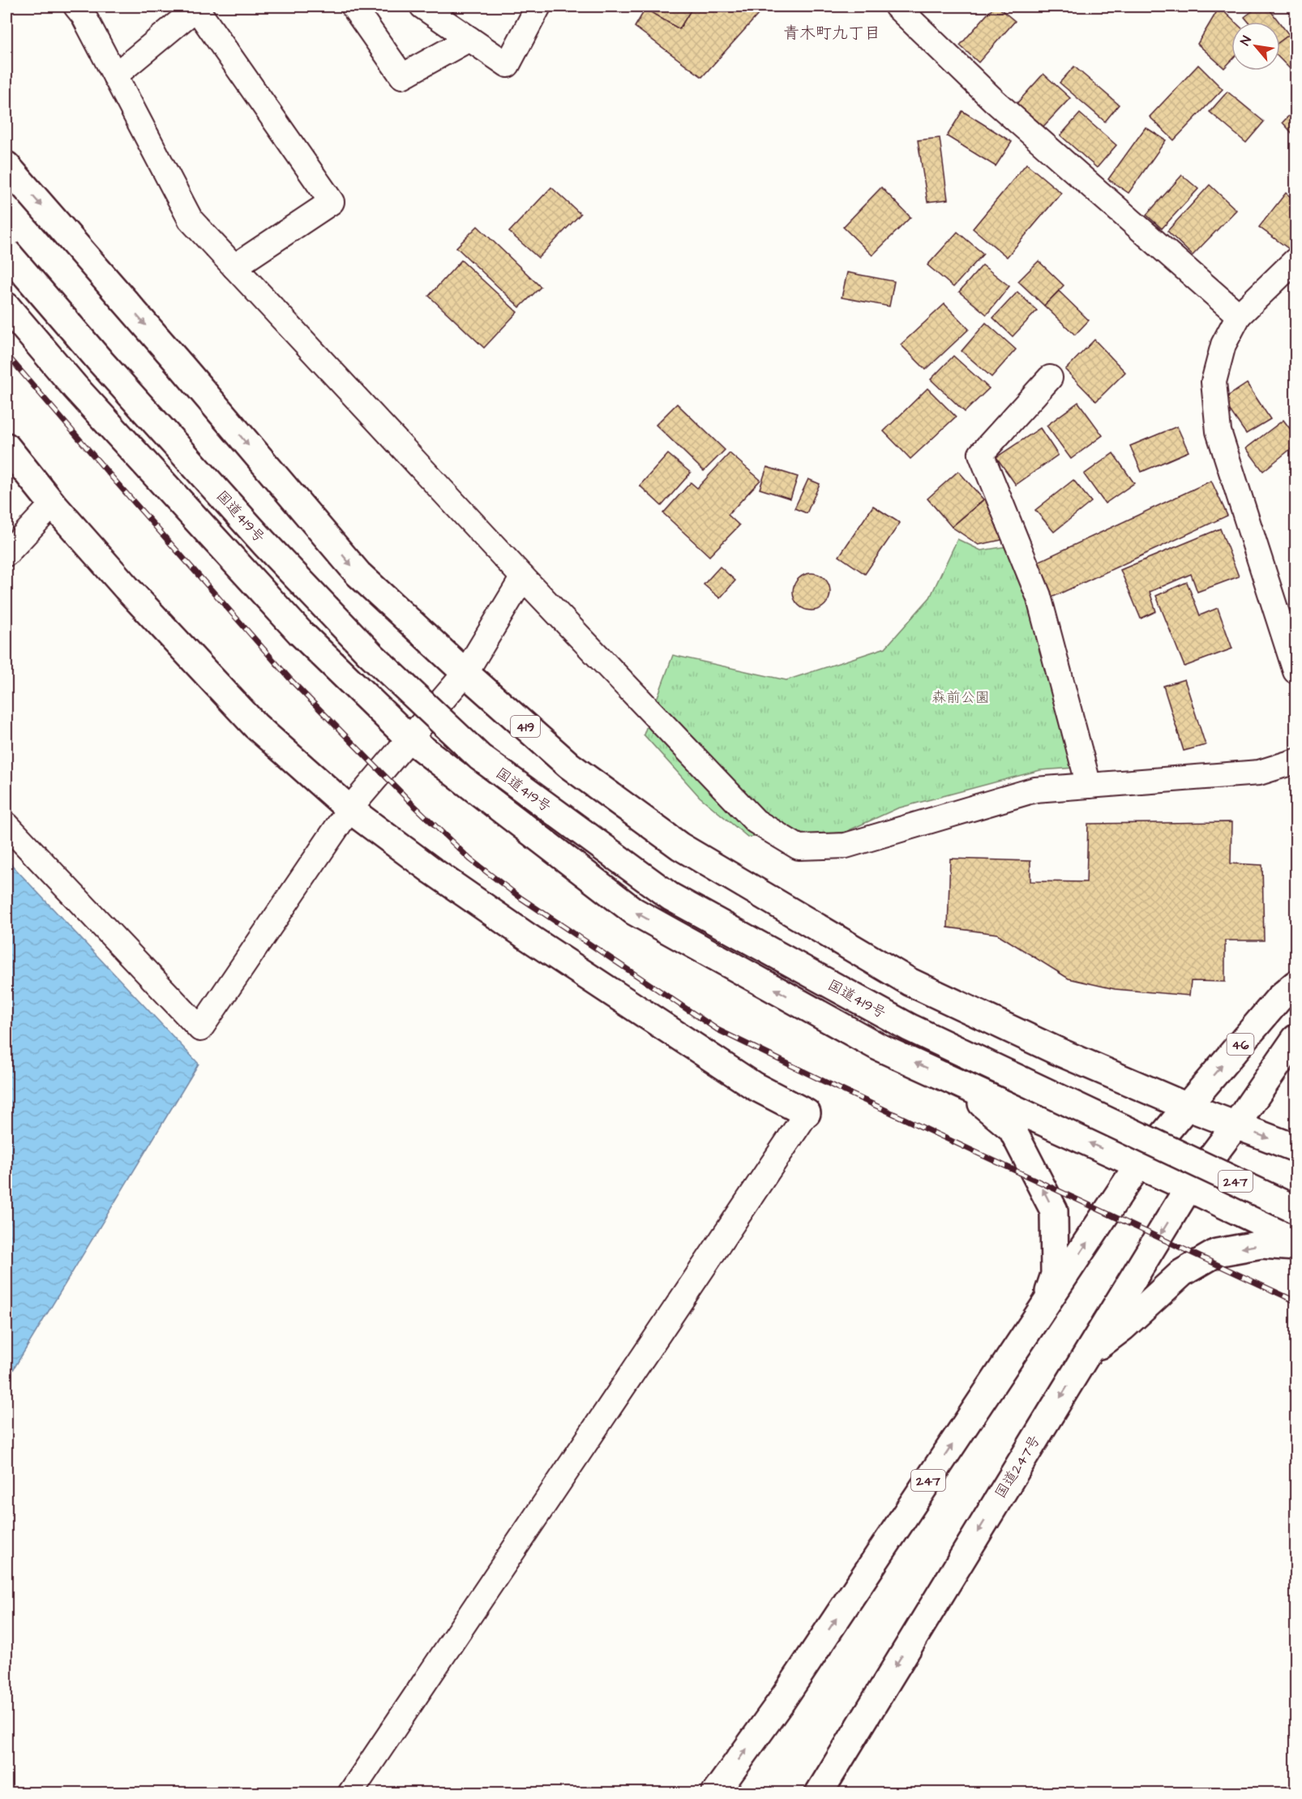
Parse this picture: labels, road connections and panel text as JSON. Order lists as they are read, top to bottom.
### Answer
{
  "streets": {
    "main road": [
      "国道419号",
      "419",
      "46",
      "247",
      "国道247号"
    ]
  },
  "crossings": [
    ["419", "46"],
    ["419", "247"],
    ["46", "247"],
    ["247", "国道247号"]
  ],
  "districts": ["青木町九丁目"],
  "parks": ["森前公園"],
  "north": "top left"
}
